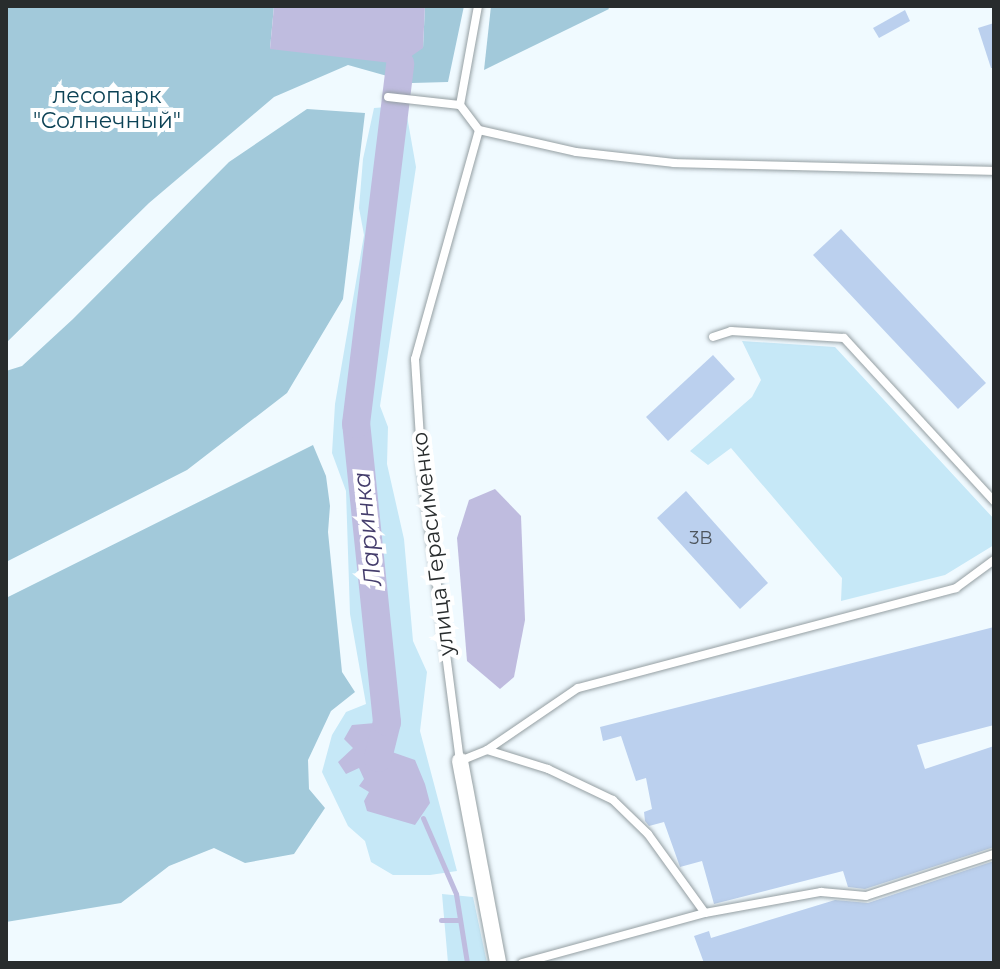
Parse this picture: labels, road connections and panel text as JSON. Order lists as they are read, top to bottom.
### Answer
{
  "streets": {
    "street": ["улица Герасименко"]
  },
  "water": ["Ларинка"],
  "parks": ["лесопарк \"Солнечный\""],
  "house_numbers": ["3В"]
}
